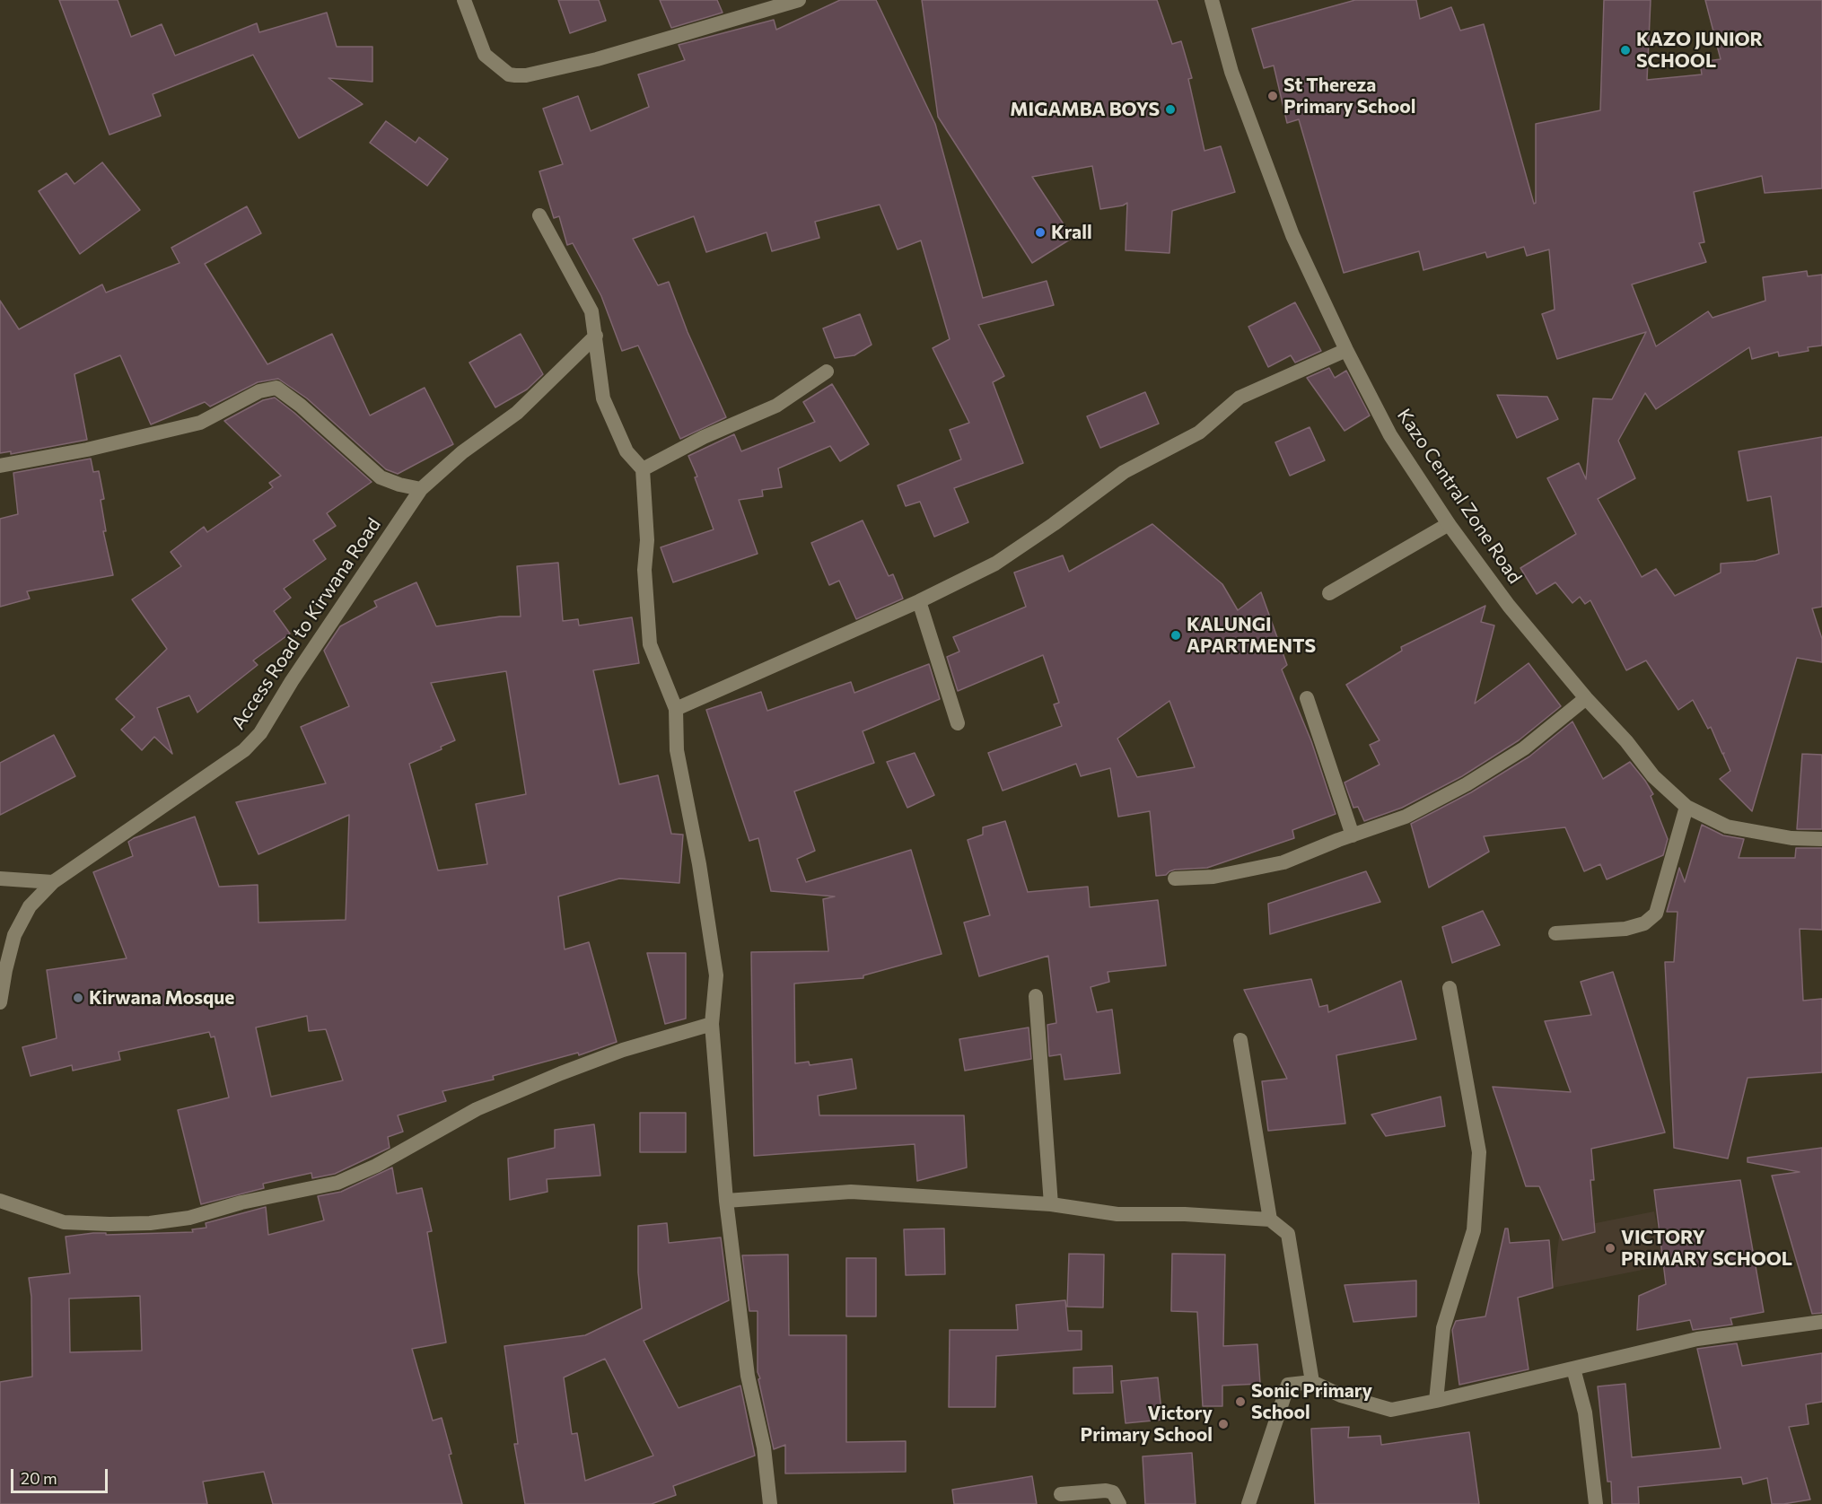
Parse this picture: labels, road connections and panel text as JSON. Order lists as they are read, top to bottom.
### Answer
{
  "streets": {
    "street": ["Kazo Central Zone Road", "Access Road to Kirwana Road"]
  },
  "places": [
    "KAZO JUNIOR SCHOOL",
    "St Thereza Primary School",
    "MIGAMBA BOYS",
    "Krall",
    "KALUNGI APARTMENTS",
    "Kirwana Mosque",
    "VICTORY PRIMARY SCHOOL",
    "Sonic Primary School",
    "Victory Primary School"
  ],
  "scale_bar": "20 m"
}
